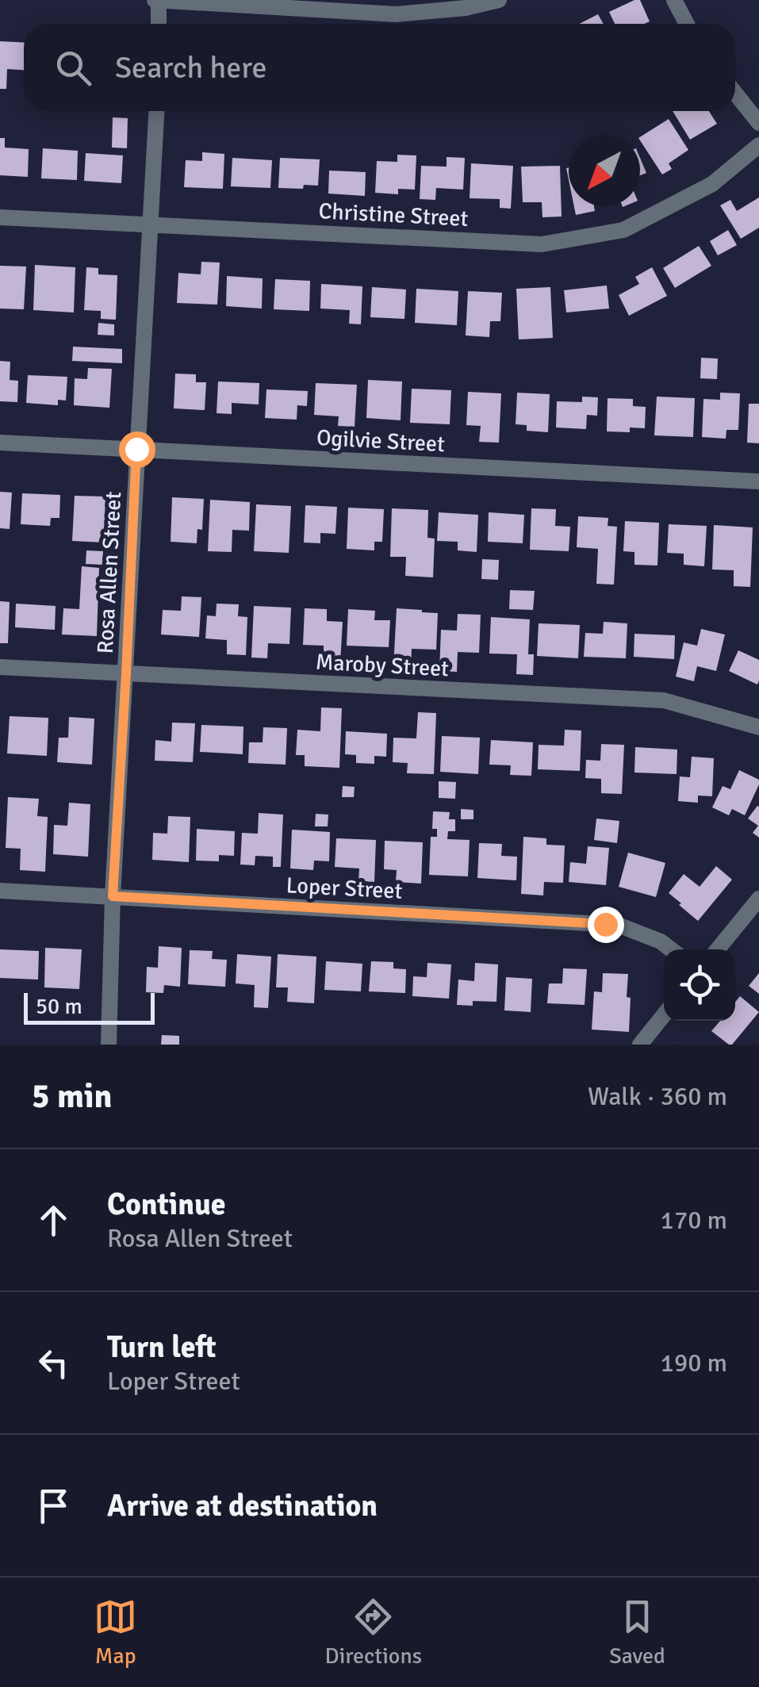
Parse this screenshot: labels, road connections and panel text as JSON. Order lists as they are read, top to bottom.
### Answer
{
  "streets": {
    "street": [
      "Christine Street",
      "Ogilvie Street",
      "Rosa Allen Street",
      "Maroby Street",
      "Loper Street"
    ]
  },
  "crossings": [
    ["Christine Street", "Rosa Allen Street"],
    ["Ogilvie Street", "Rosa Allen Street"],
    ["Rosa Allen Street", "Maroby Street"],
    ["Rosa Allen Street", "Loper Street"]
  ],
  "scale_bar": "50 m",
  "north": "bottom left",
  "page": {
    "search": "Search here",
    "scale": "50 m",
    "heading": ["5 min", "Walk · 360 m"],
    "list": [
      ["Continue", "Rosa Allen Street", "170 m"],
      ["Turn left", "Loper Street", "190 m"],
      "Arrive at destination"
    ],
    "nav": ["Map", "Directions", "Saved"]
  }
}
